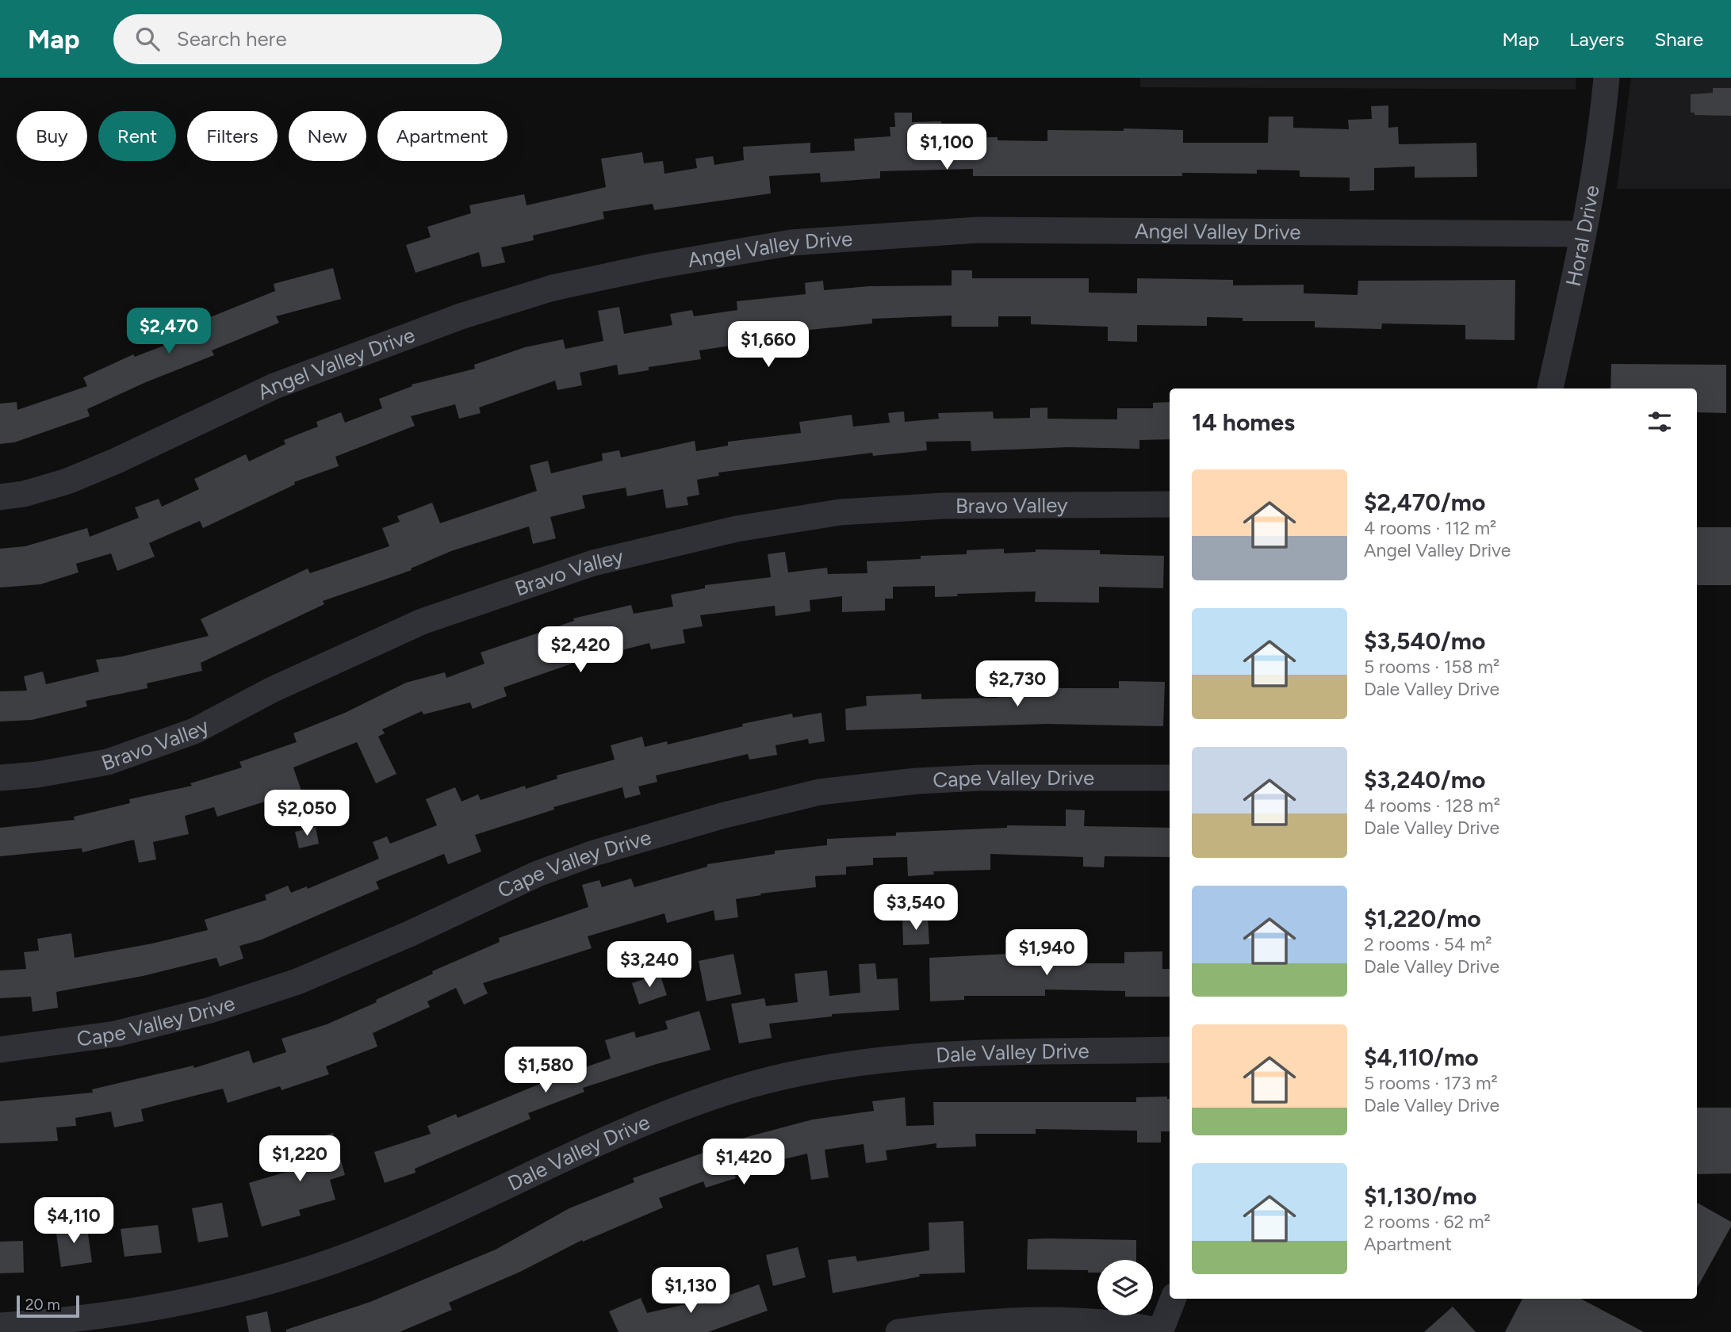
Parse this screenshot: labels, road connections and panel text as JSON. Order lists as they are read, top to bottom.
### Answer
{
  "streets": {
    "street": [
      "Angel Valley Drive",
      "Horal Drive",
      "Bravo Valley",
      "Cape Valley Drive",
      "Dale Valley Drive"
    ]
  },
  "crossings": [
    ["Angel Valley Drive", "Horal Drive"]
  ],
  "scale_bar": "20 m",
  "page": {
    "header": "Map",
    "search": "Search here",
    "nav": ["Map", "Layers", "Share"],
    "chip": [
      "Buy",
      "Rent",
      "Filters",
      "New",
      "Apartment"
    ],
    "price": [
      "$1,100",
      "$2,470",
      "$1,660",
      "$2,420",
      "$2,730",
      "$2,050",
      "$3,540",
      "$1,940",
      "$3,240",
      "$1,580",
      "$1,220",
      "$1,420",
      "$4,110",
      "$1,130"
    ],
    "heading": "14 homes",
    "list": [
      {
        "name": "$2,470/mo",
        "note": "4 rooms · 112 m² · Angel Valley Drive"
      },
      {
        "name": "$3,540/mo",
        "note": "5 rooms · 158 m² · Dale Valley Drive"
      },
      {
        "name": "$3,240/mo",
        "note": "4 rooms · 128 m² · Dale Valley Drive"
      },
      {
        "name": "$1,220/mo",
        "note": "2 rooms · 54 m² · Dale Valley Drive"
      },
      {
        "name": "$4,110/mo",
        "note": "5 rooms · 173 m² · Dale Valley Drive"
      },
      {
        "name": "$1,130/mo",
        "note": "2 rooms · 62 m² · Apartment"
      }
    ],
    "scale": "20 m"
  }
}
